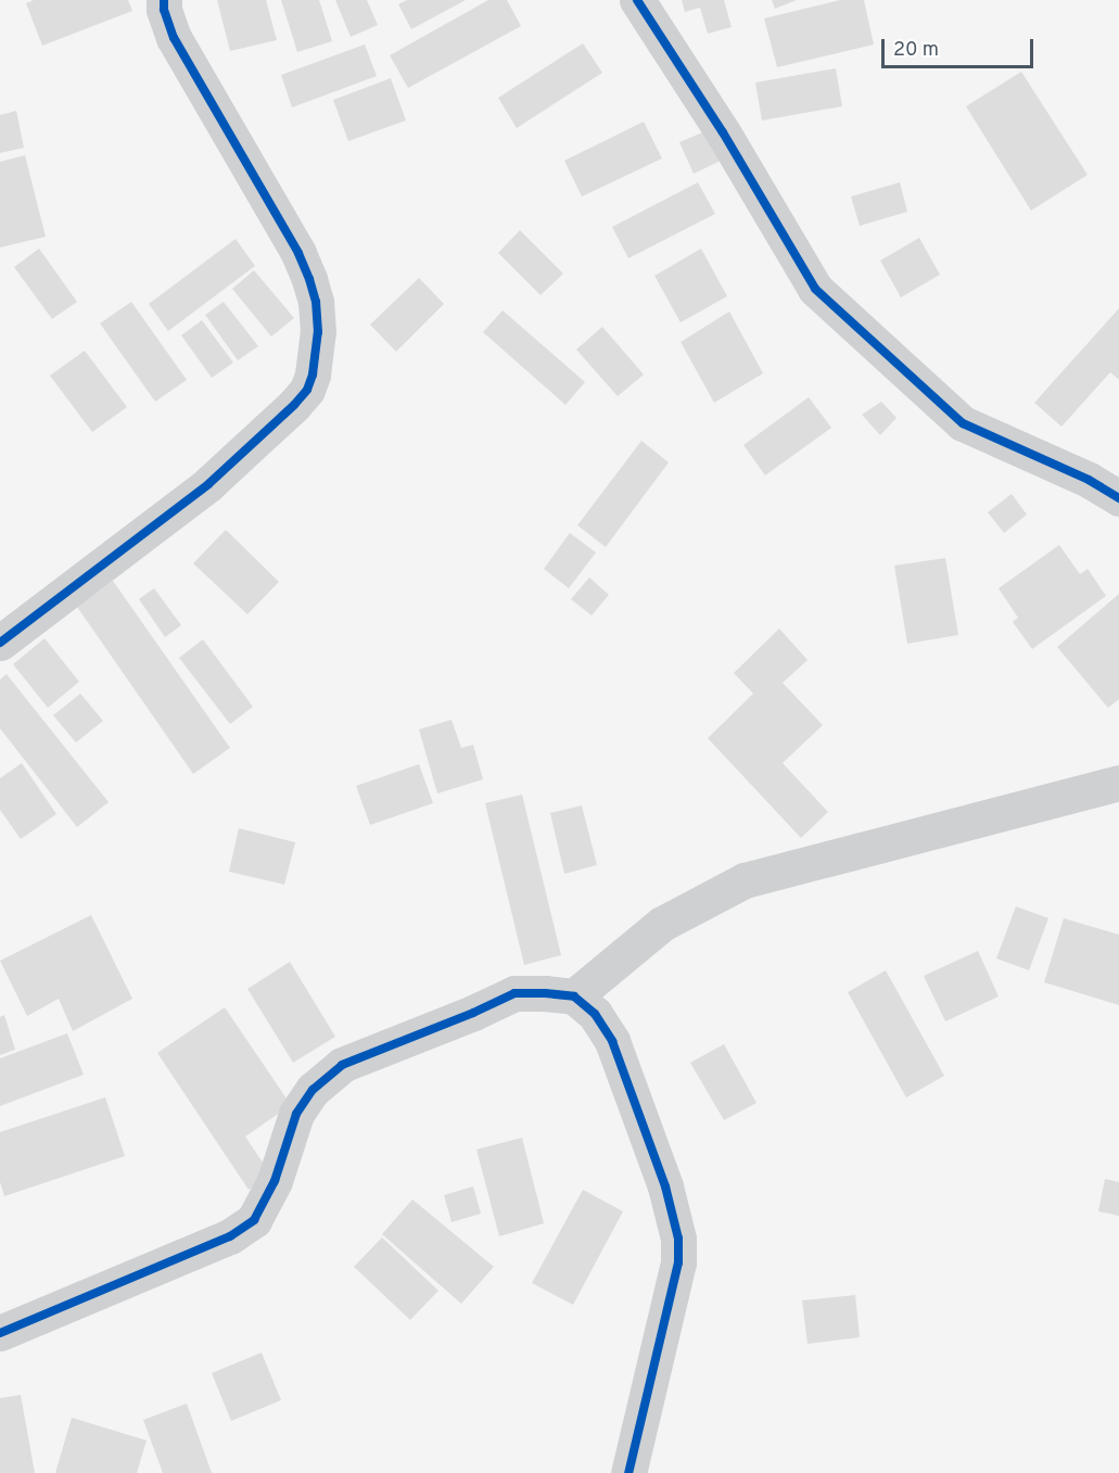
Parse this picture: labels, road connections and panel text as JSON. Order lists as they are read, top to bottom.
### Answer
{
  "scale_bar": "20 m"
}
